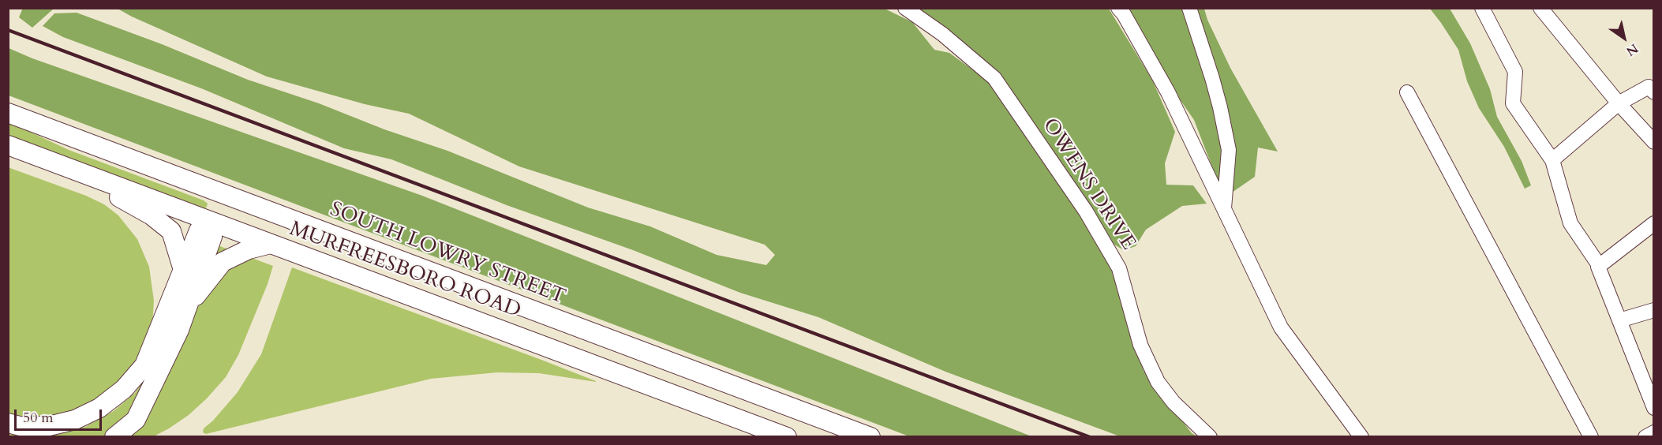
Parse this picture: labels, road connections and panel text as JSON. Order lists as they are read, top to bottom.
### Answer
{
  "streets": {
    "main road": ["SOUTH LOWRY STREET", "MURFREESBORO ROAD"],
    "street": ["OWENS DRIVE"]
  },
  "scale_bar": "50 m",
  "north": "bottom right"
}
